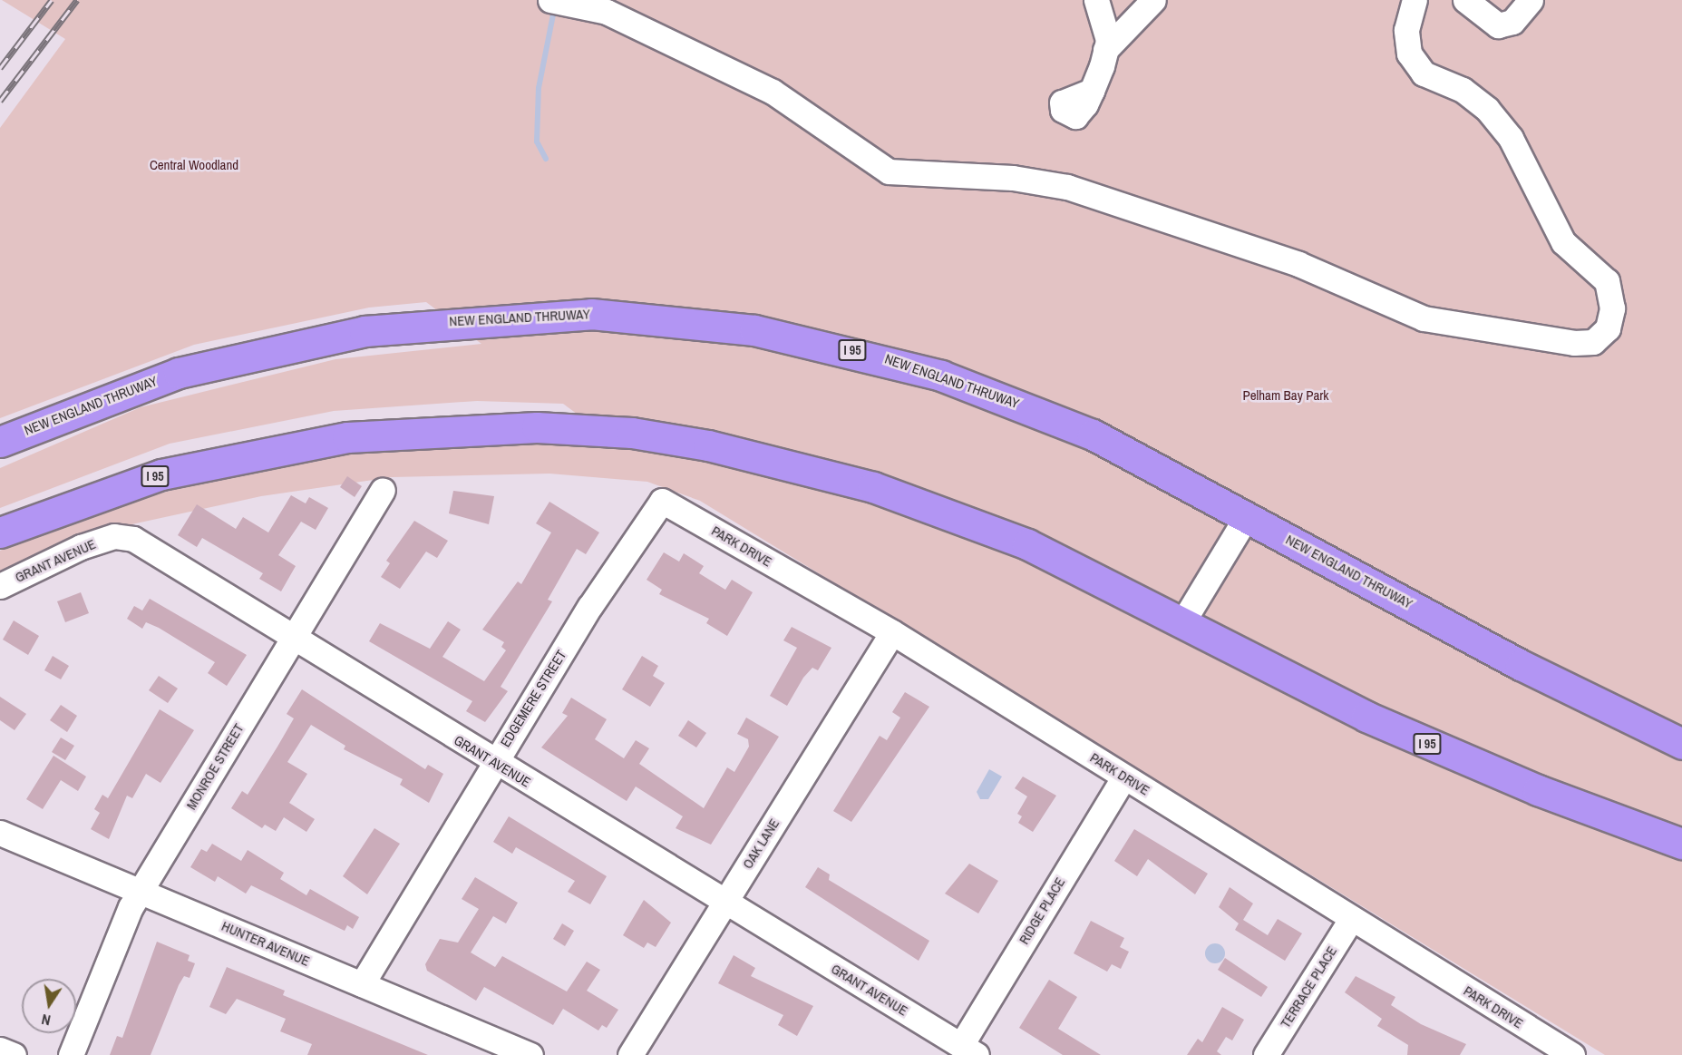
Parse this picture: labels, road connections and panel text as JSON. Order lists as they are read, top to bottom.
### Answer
{
  "streets": {
    "highway": ["NEW ENGLAND THRUWAY", "I 95"],
    "street": [
      "PARK DRIVE",
      "GRANT AVENUE",
      "EDGEMERE STREET",
      "MONROE STREET",
      "OAK LANE",
      "RIDGE PLACE",
      "HUNTER AVENUE",
      "TERRACE PLACE"
    ]
  },
  "crossings": [
    ["PARK DRIVE", "EDGEMERE STREET"],
    ["PARK DRIVE", "OAK LANE"],
    ["PARK DRIVE", "RIDGE PLACE"],
    ["PARK DRIVE", "TERRACE PLACE"],
    ["GRANT AVENUE", "EDGEMERE STREET"],
    ["GRANT AVENUE", "MONROE STREET"],
    ["GRANT AVENUE", "OAK LANE"],
    ["GRANT AVENUE", "RIDGE PLACE"],
    ["EDGEMERE STREET", "HUNTER AVENUE"],
    ["MONROE STREET", "HUNTER AVENUE"]
  ],
  "parks": ["Central Woodland", "Pelham Bay Park"],
  "north": "bottom"
}
